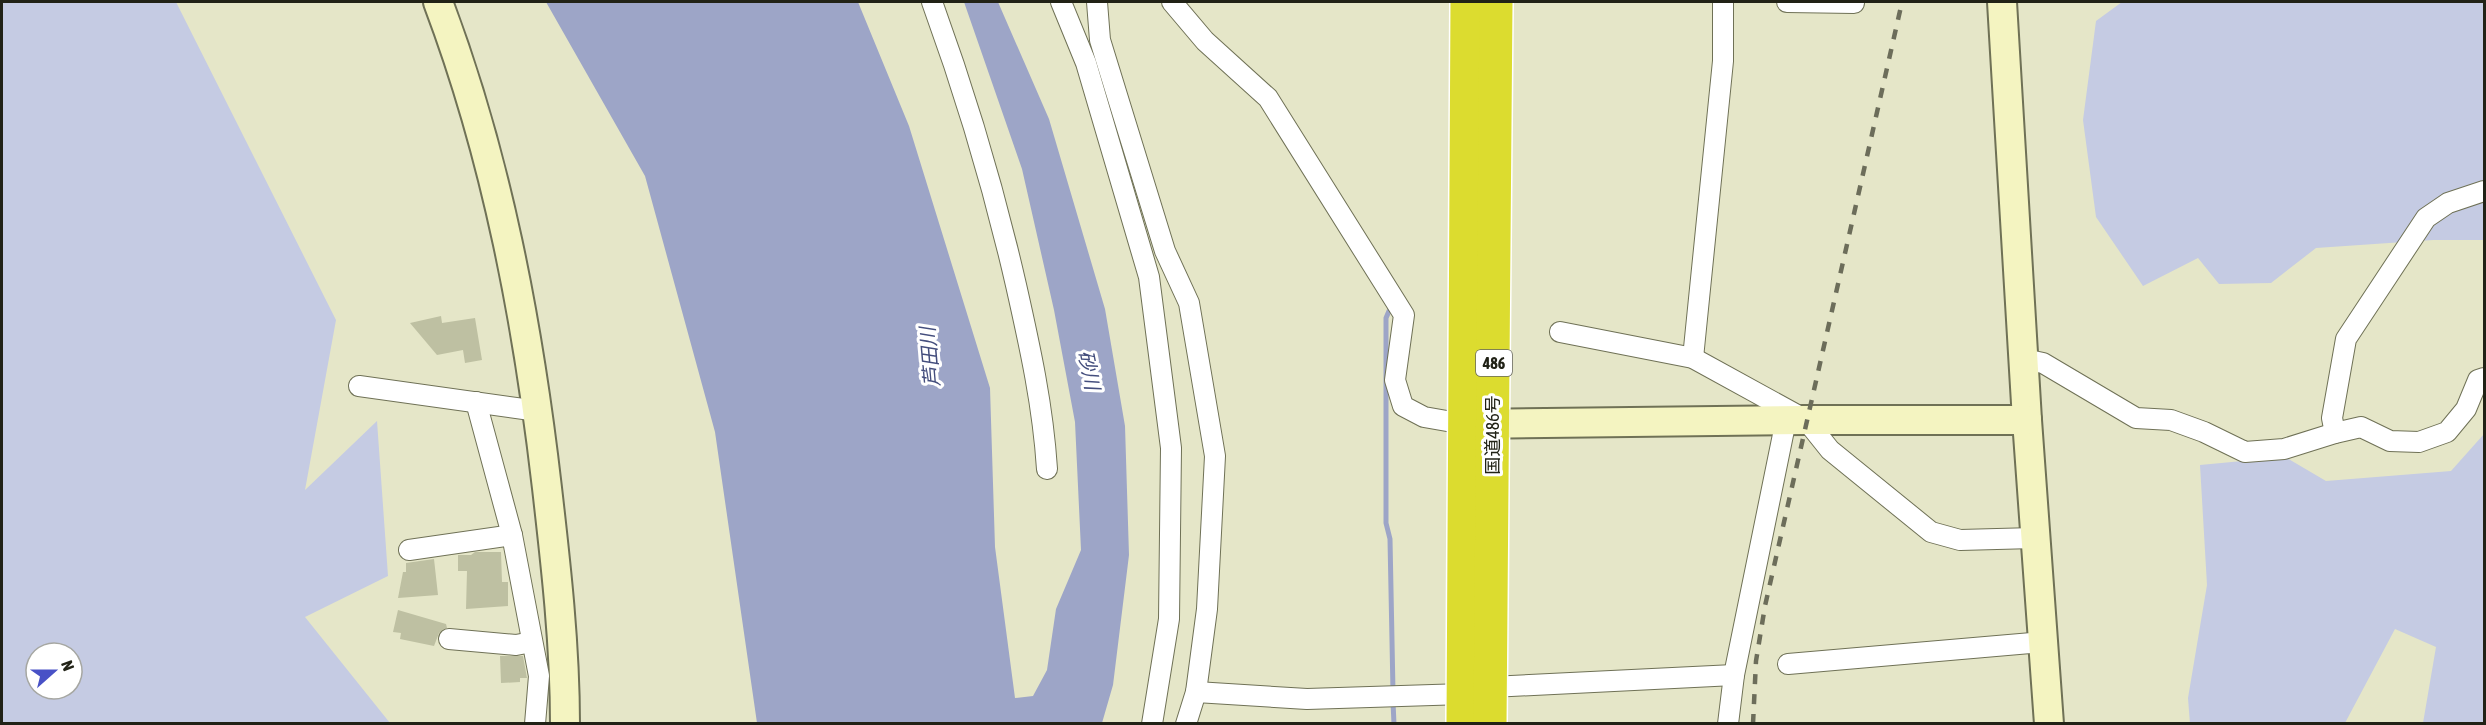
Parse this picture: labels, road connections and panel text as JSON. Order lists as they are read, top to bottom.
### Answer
{
  "streets": {
    "highway": ["486", "国道486号"]
  },
  "water": ["芦田川", "砂川"],
  "north": "right"
}
